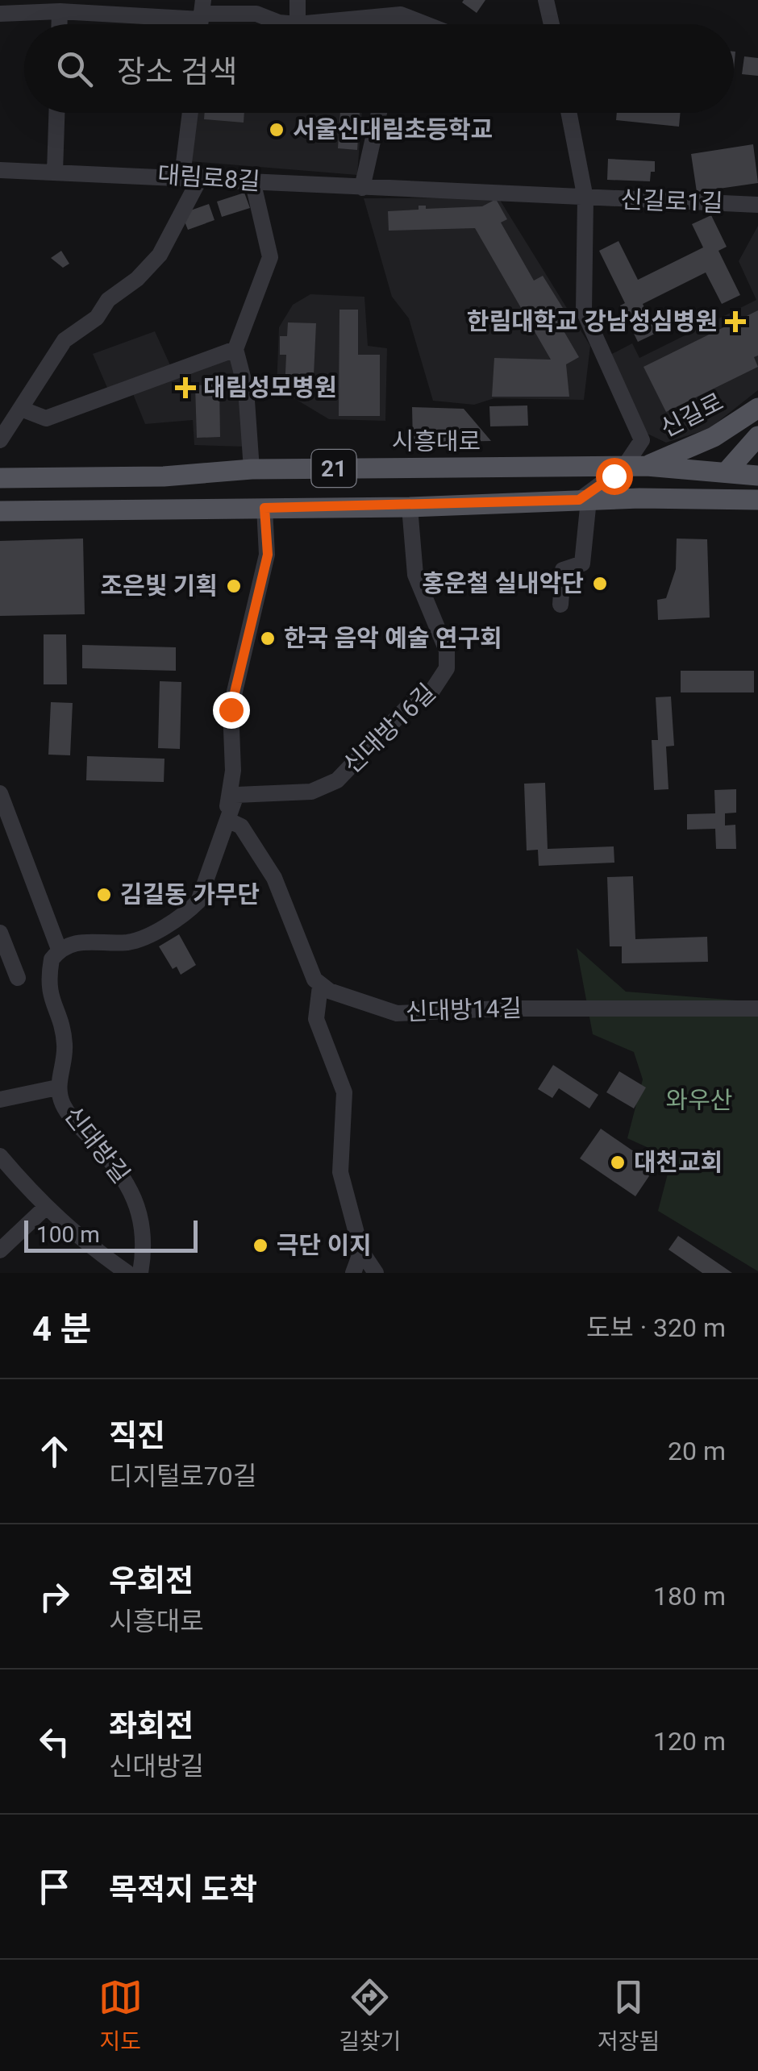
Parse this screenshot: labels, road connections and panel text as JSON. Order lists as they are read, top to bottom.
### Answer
{
  "streets": {
    "main road": ["신길로", "시흥대로", "21"],
    "street": [
      "대림로8길",
      "신길로1길",
      "신대방16길",
      "신대방14길",
      "신대방길"
    ]
  },
  "crossings": [
    ["대림로8길", "신길로1길"],
    ["신길로", "시흥대로"]
  ],
  "parks": ["와우산"],
  "places": {
    "other": [
      "서울신대림초등학교",
      "홍운철 실내악단",
      "조은빛 기획",
      "한국 음악 예술 연구회",
      "김길동 가무단",
      "대천교회",
      "극단 이지"
    ],
    "health": ["한림대학교 강남성심병원", "대림성모병원"]
  },
  "scale_bar": "100 m",
  "page": {
    "search": "장소 검색",
    "scale": "100 m",
    "heading": ["4 분", "도보 · 320 m"],
    "list": [
      ["직진", "디지털로70길", "20 m"],
      ["우회전", "시흥대로", "180 m"],
      ["좌회전", "신대방길", "120 m"],
      "목적지 도착"
    ],
    "nav": ["지도", "길찾기", "저장됨"]
  }
}
